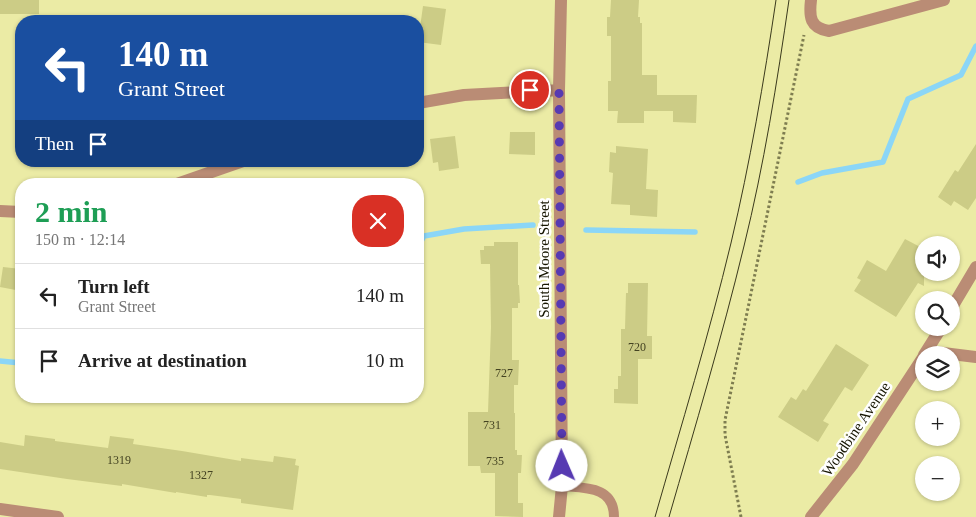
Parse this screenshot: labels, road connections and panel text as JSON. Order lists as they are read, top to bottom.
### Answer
{
  "streets": {
    "street": ["South Moore Street", "Woodbine Avenue"]
  },
  "house_numbers": [
    "720",
    "727",
    "731",
    "1319",
    "735",
    "1327"
  ],
  "page": {
    "turn": ["140 m", "Grant Street"],
    "then": "Then",
    "heading": ["2 min", "150 m · 12:14"],
    "map_buttons": ["+", "−"],
    "list": [
      {
        "name": "Turn left",
        "note": "Grant Street",
        "value": "140 m"
      },
      {
        "name": "Arrive at destination",
        "value": "10 m"
      }
    ]
  }
}
